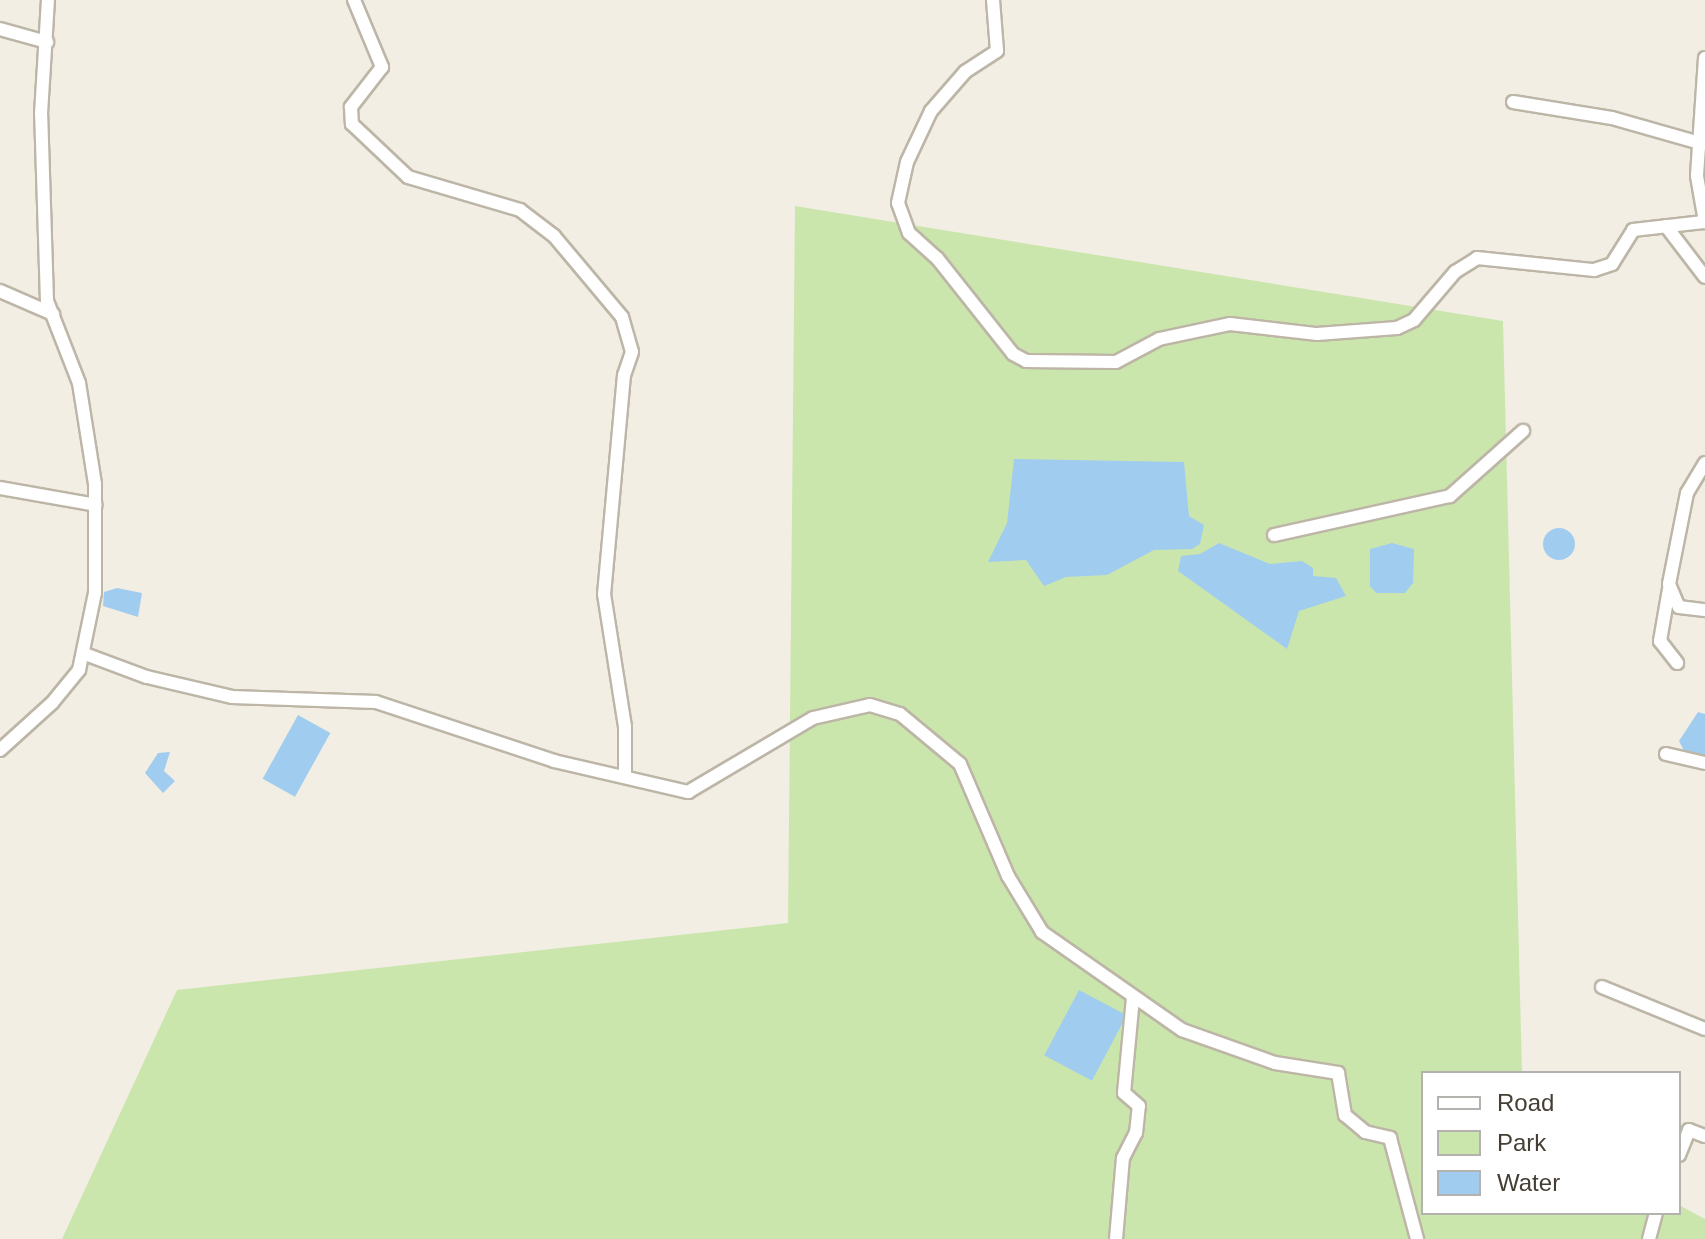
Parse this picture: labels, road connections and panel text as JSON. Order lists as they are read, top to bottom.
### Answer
{
  "legend": ["Road", "Park", "Water"]
}
